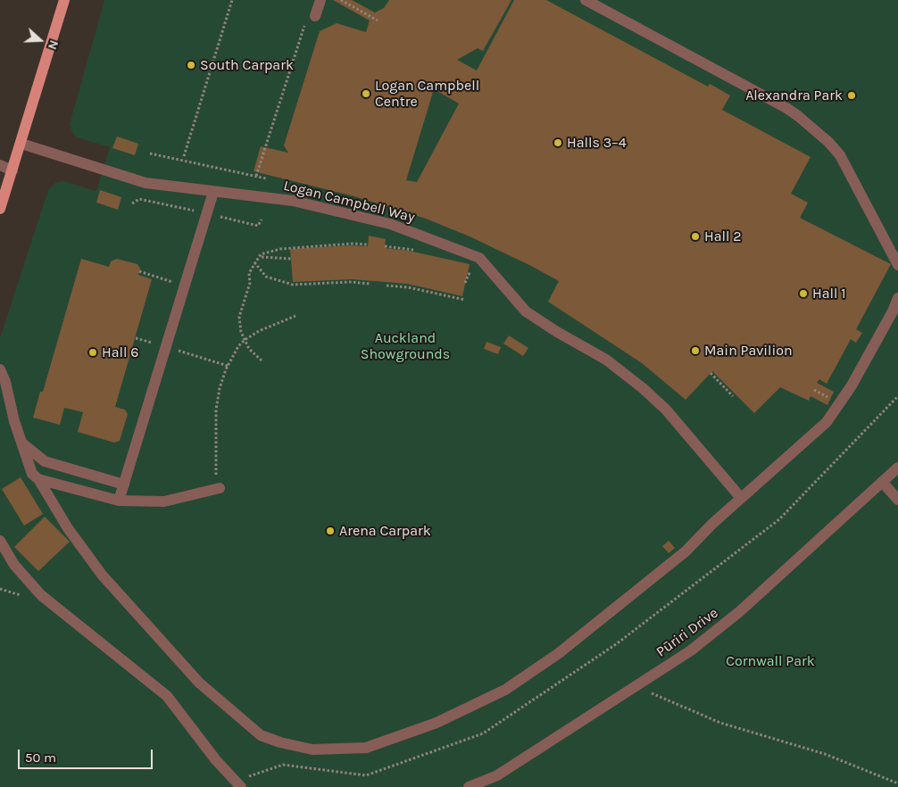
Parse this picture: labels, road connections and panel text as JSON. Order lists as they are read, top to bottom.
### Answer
{
  "streets": {
    "street": ["Logan Campbell Way", "Pūriri Drive"]
  },
  "parks": ["Auckland Showgrounds", "Cornwall Park"],
  "places": [
    "South Carpark",
    "Logan Campbell Centre",
    "Alexandra Park",
    "Halls 3–4",
    "Hall 2",
    "Hall 1",
    "Main Pavilion",
    "Hall 6",
    "Arena Carpark"
  ],
  "scale_bar": "50 m",
  "north": "right"
}
